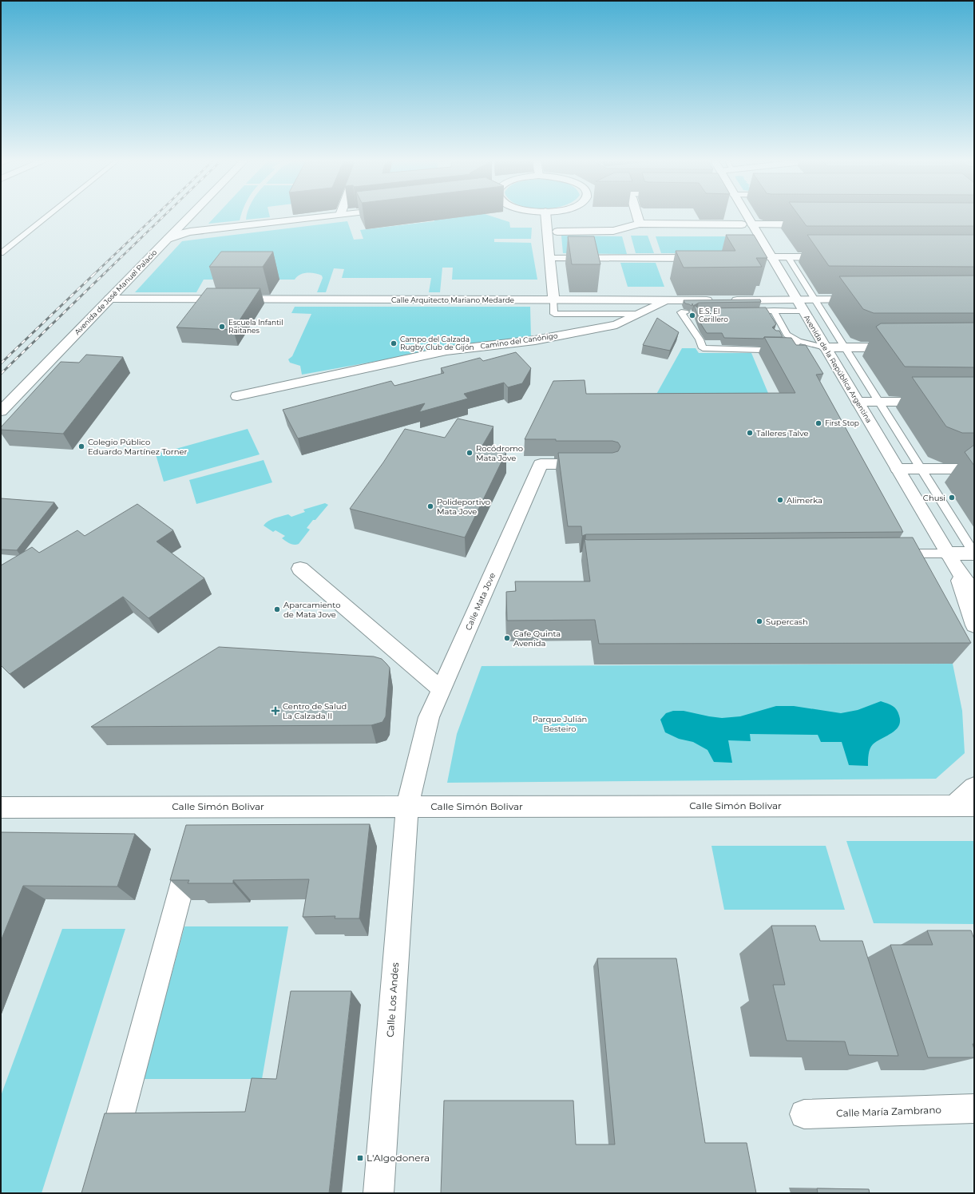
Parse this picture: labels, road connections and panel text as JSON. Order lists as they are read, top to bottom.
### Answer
{
  "streets": {
    "street": [
      "Avenida de José Manuel Palacio",
      "Calle Arquitecto Mariano Medarde",
      "Camino del Canónigo",
      "Avenida de la República Argentina",
      "Calle Mata Jove",
      "Calle Simón Bolivar",
      "Calle Los Andes",
      "Calle María Zambrano"
    ]
  },
  "crossings": [
    ["Avenida de José Manuel Palacio", "Calle Arquitecto Mariano Medarde"],
    ["Calle Arquitecto Mariano Medarde", "Camino del Canónigo"],
    ["Calle Arquitecto Mariano Medarde", "Avenida de la República Argentina"],
    ["Calle Mata Jove", "Calle Simón Bolivar"],
    ["Calle Mata Jove", "Calle Los Andes"],
    ["Calle Simón Bolivar", "Calle Los Andes"]
  ],
  "parks": ["Parque Julián Besteiro"],
  "places": {
    "other": [
      "E.S. El Cerillero",
      "Escuela Infantil Raitanes",
      "Campo del Calzada Rugby Club de Gijón",
      "First Stop",
      "Talleres Talve",
      "Colegio Público Eduardo Martínez Torner",
      "Rocódromo Mata Jove",
      "Chusi",
      "Alimerka",
      "Polideportivo Mata Jove",
      "Aparcamiento de Mata Jove",
      "Supercash",
      "Cafe Quinta Avenida"
    ],
    "health": ["Centro de Salud La Calzada II"],
    "transit": ["L'Algodonera"]
  }
}
